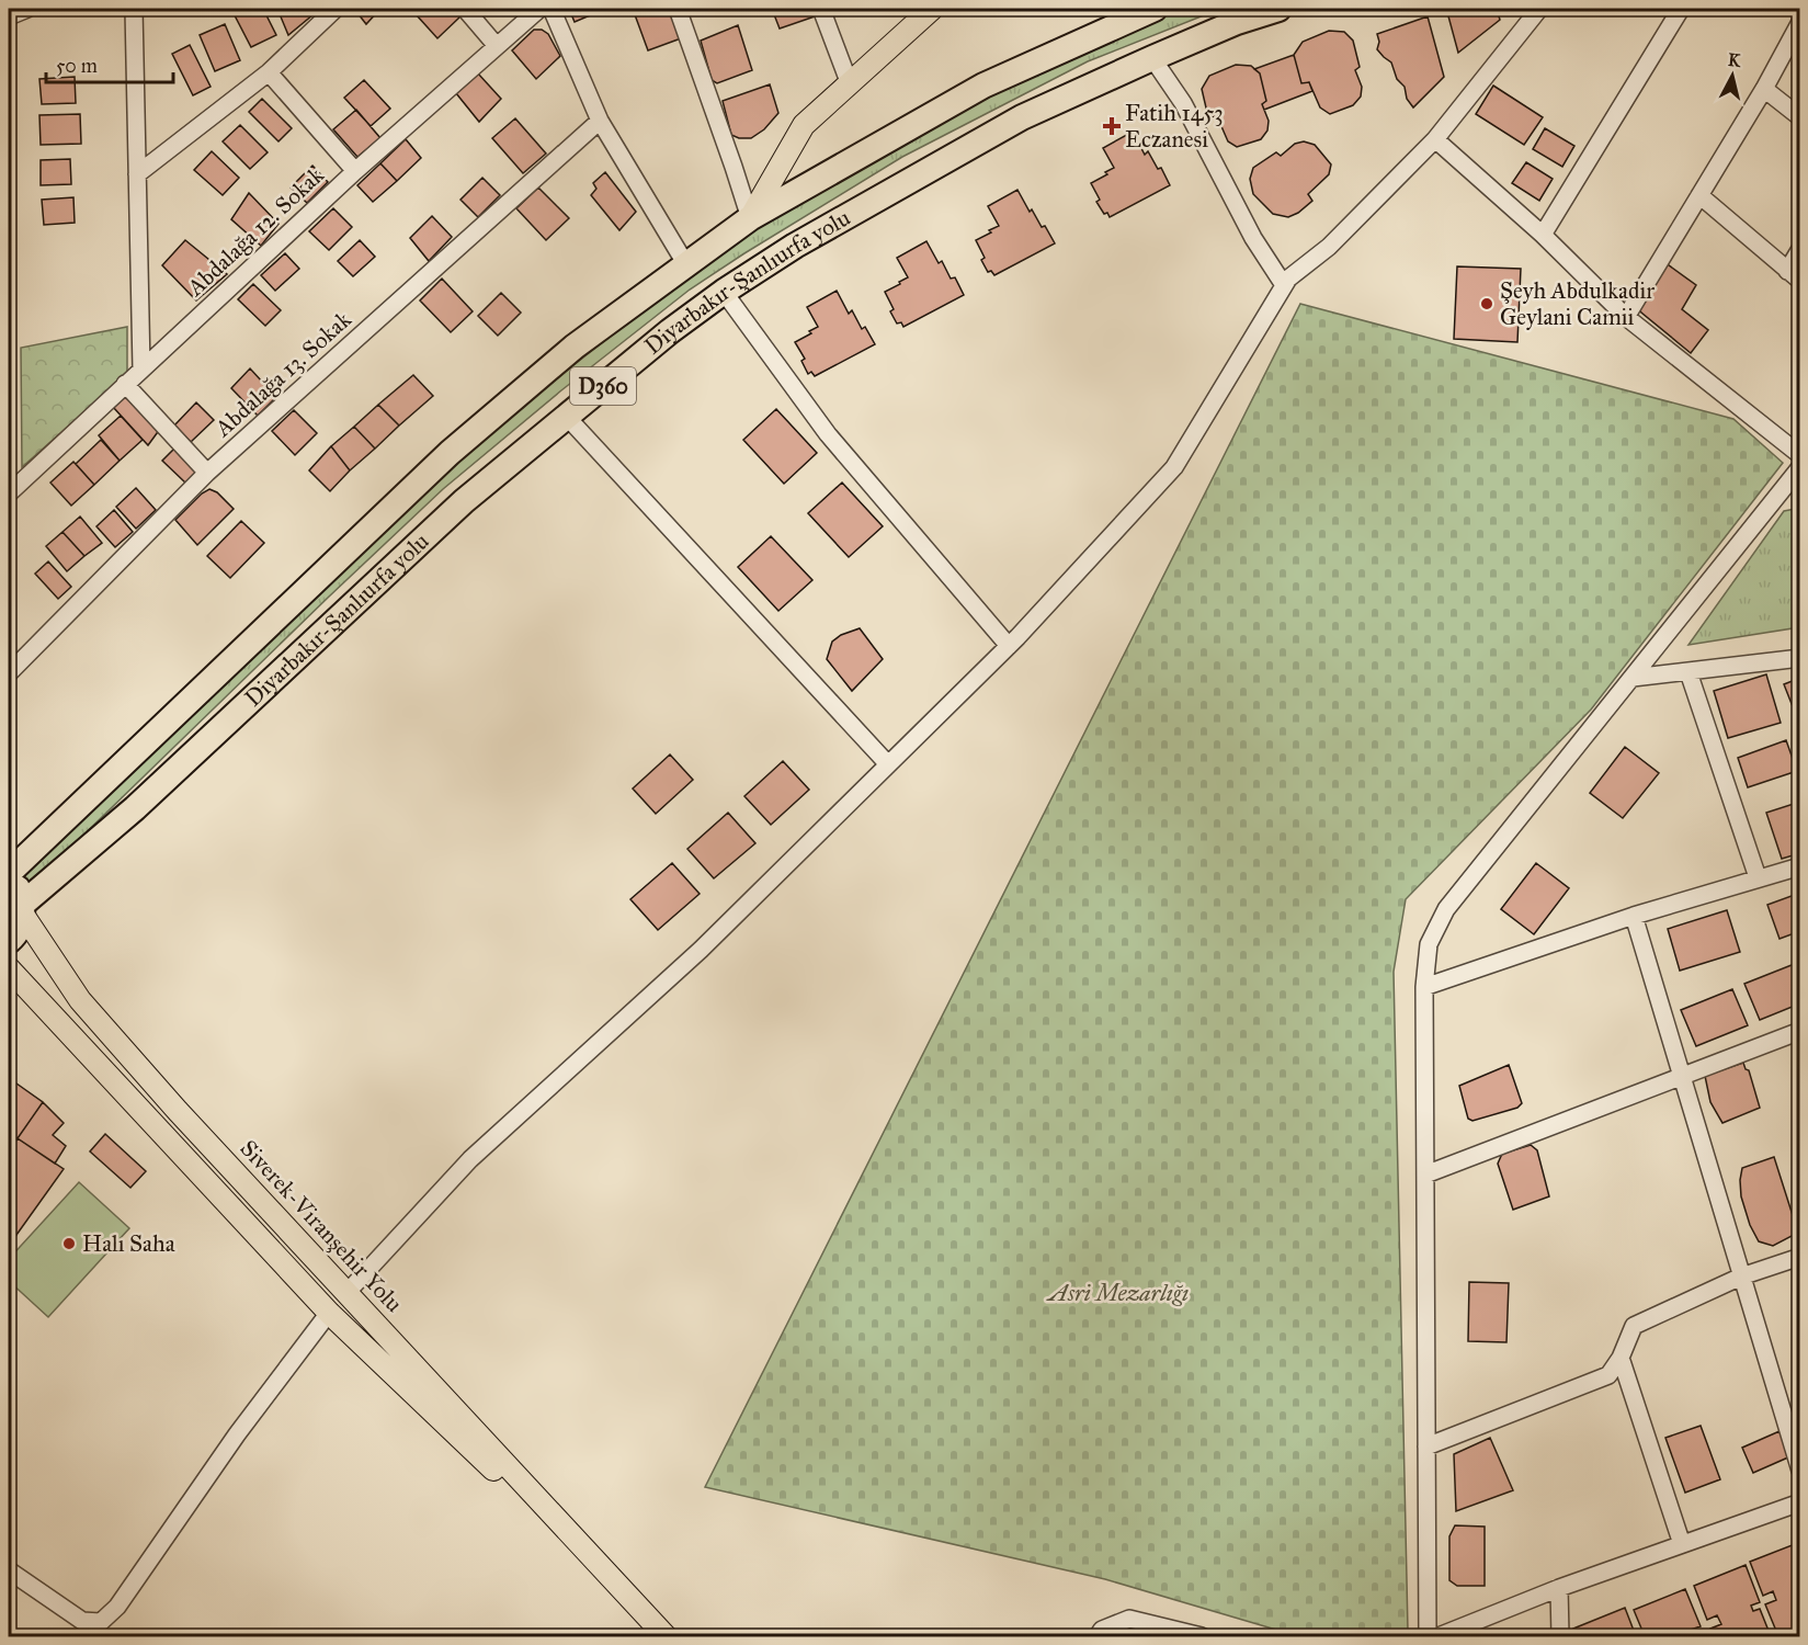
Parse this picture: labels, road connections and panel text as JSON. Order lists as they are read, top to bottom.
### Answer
{
  "streets": {
    "highway": ["Diyarbakır-Şanlıurfa yolu", "D360"],
    "main road": ["Siverek-Viranşehir Yolu"],
    "street": ["Abdalağa 12. Sokak", "Abdalağa 13. Sokak"]
  },
  "crossings": [
    ["Diyarbakır-Şanlıurfa yolu", "Siverek-Viranşehir Yolu"]
  ],
  "parks": ["Asri Mezarlığı"],
  "places": {
    "health": ["Fatih 1453 Eczanesi"],
    "other": ["Şeyh Abdulkadir Geylani Camii", "Halı Saha"]
  },
  "scale_bar": "50 m",
  "north": "top"
}
